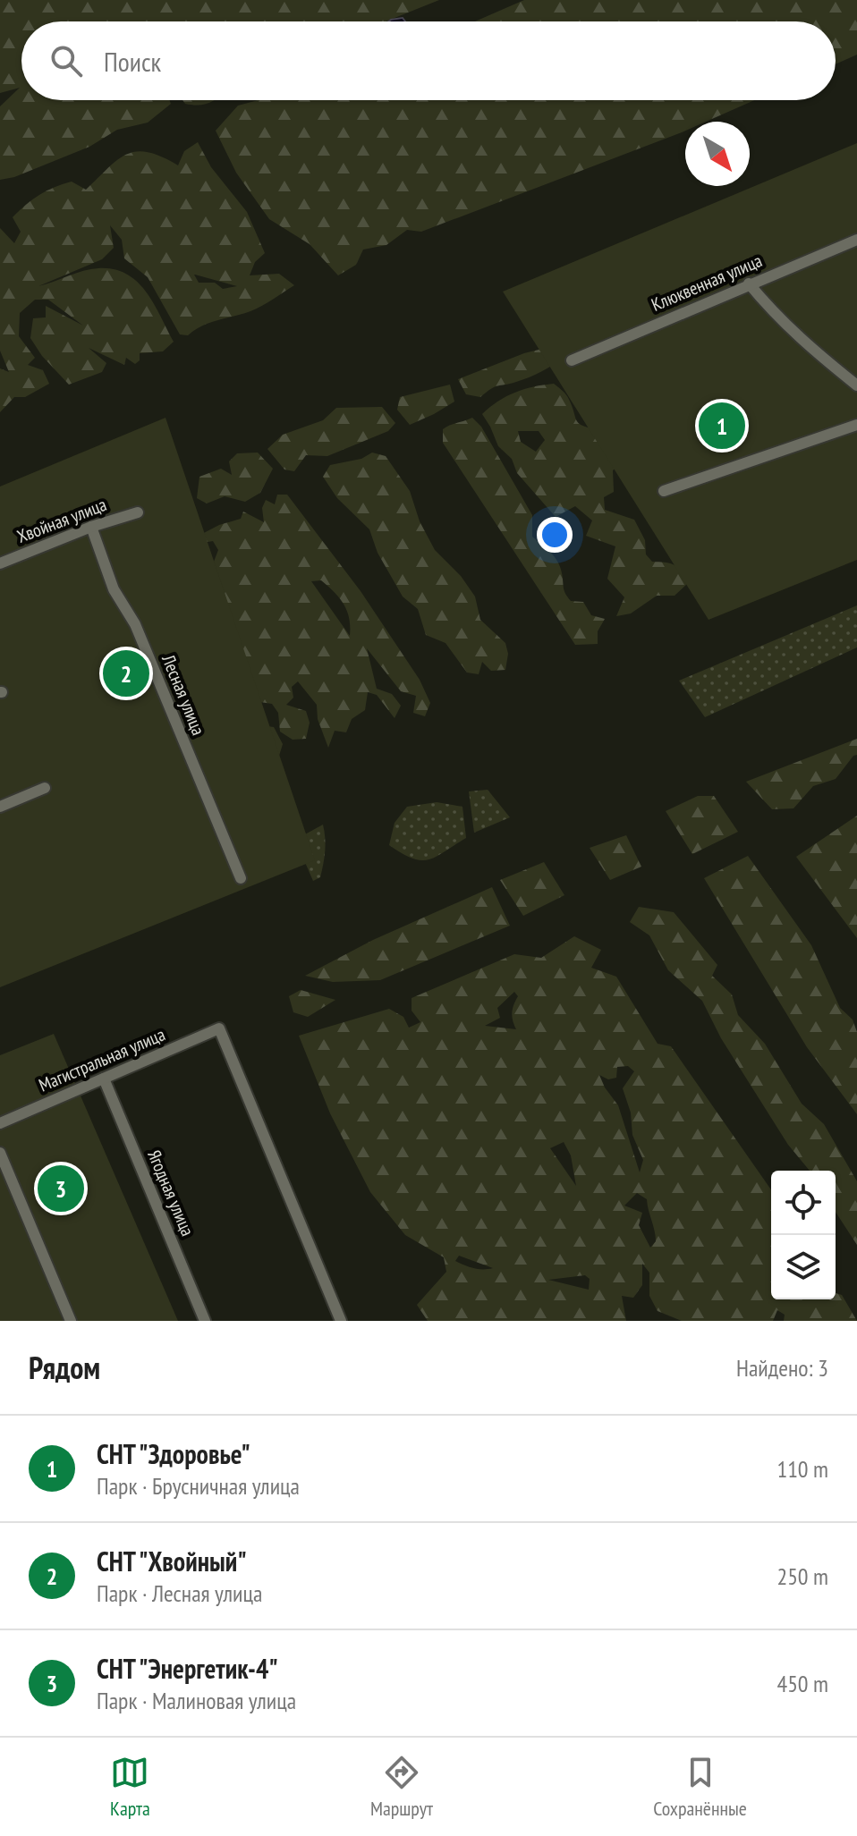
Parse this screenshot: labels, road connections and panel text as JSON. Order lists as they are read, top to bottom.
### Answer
{
  "streets": {
    "street": [
      "Клюквенная улица",
      "Хвойная улица",
      "Лесная улица",
      "Магистральная улица",
      "Ягодная улица"
    ]
  },
  "crossings": [
    ["Хвойная улица", "Лесная улица"],
    ["Магистральная улица", "Ягодная улица"]
  ],
  "north": "bottom right",
  "page": {
    "search": "Поиск",
    "pins": ["1", "2", "3"],
    "heading": ["Рядом", "Найдено: 3"],
    "list": [
      {
        "mark": "1",
        "name": "СНТ \"Здоровье\"",
        "note": "Парк · Брусничная улица",
        "value": "110 m"
      },
      {
        "mark": "2",
        "name": "СНТ \"Хвойный\"",
        "note": "Парк · Лесная улица",
        "value": "250 m"
      },
      {
        "mark": "3",
        "name": "СНТ \"Энергетик-4\"",
        "note": "Парк · Малиновая улица",
        "value": "450 m"
      }
    ],
    "nav": ["Карта", "Маршрут", "Сохранённые"]
  }
}
